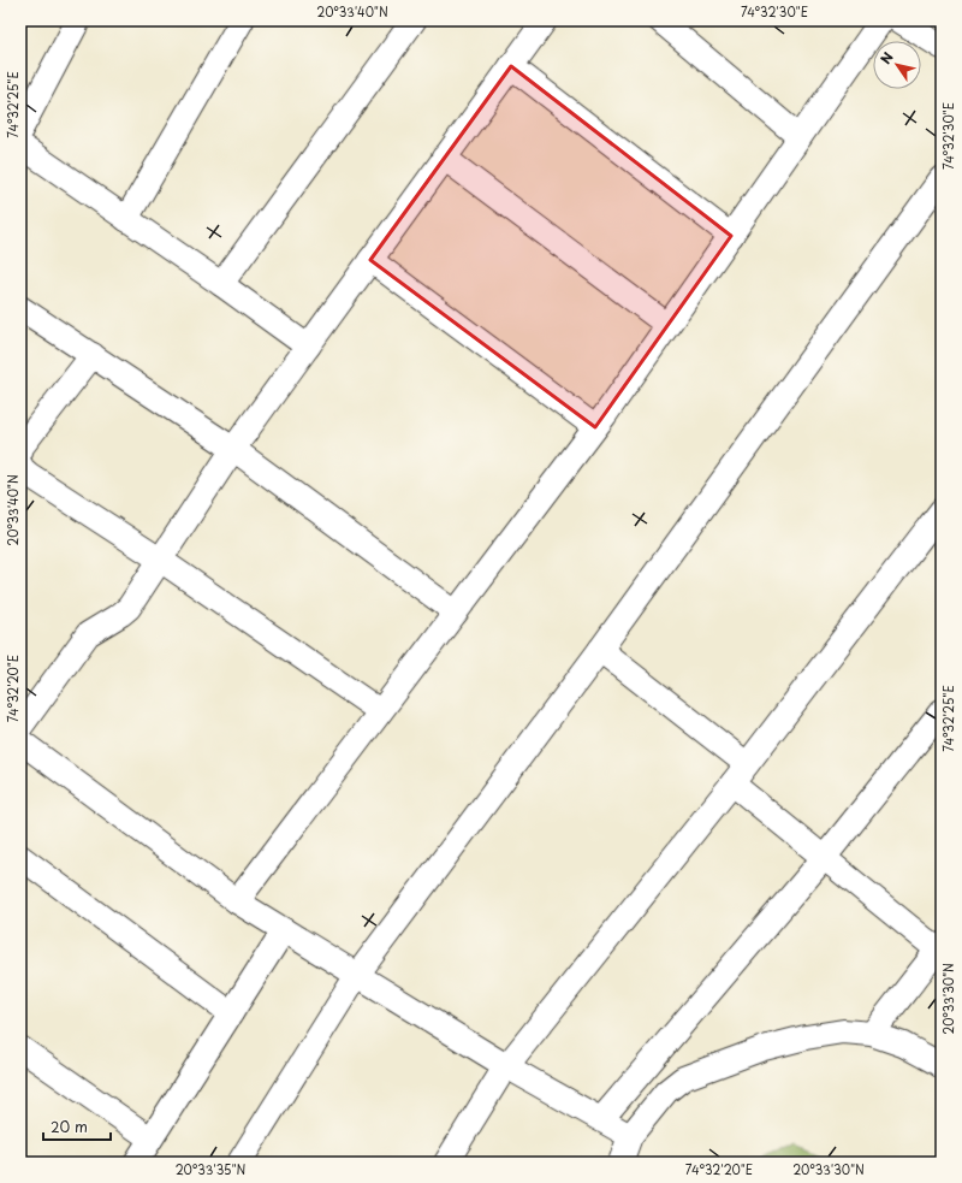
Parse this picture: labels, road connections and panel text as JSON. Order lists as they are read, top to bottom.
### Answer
{
  "scale_bar": "20 m",
  "north": "top left",
  "coordinates": [
    "20°33'40\"N",
    "74°32'30\"E",
    "74°32'25\"E",
    "74°32'20\"E",
    "20°33'30\"N",
    "20°33'35\"N"
  ]
}
